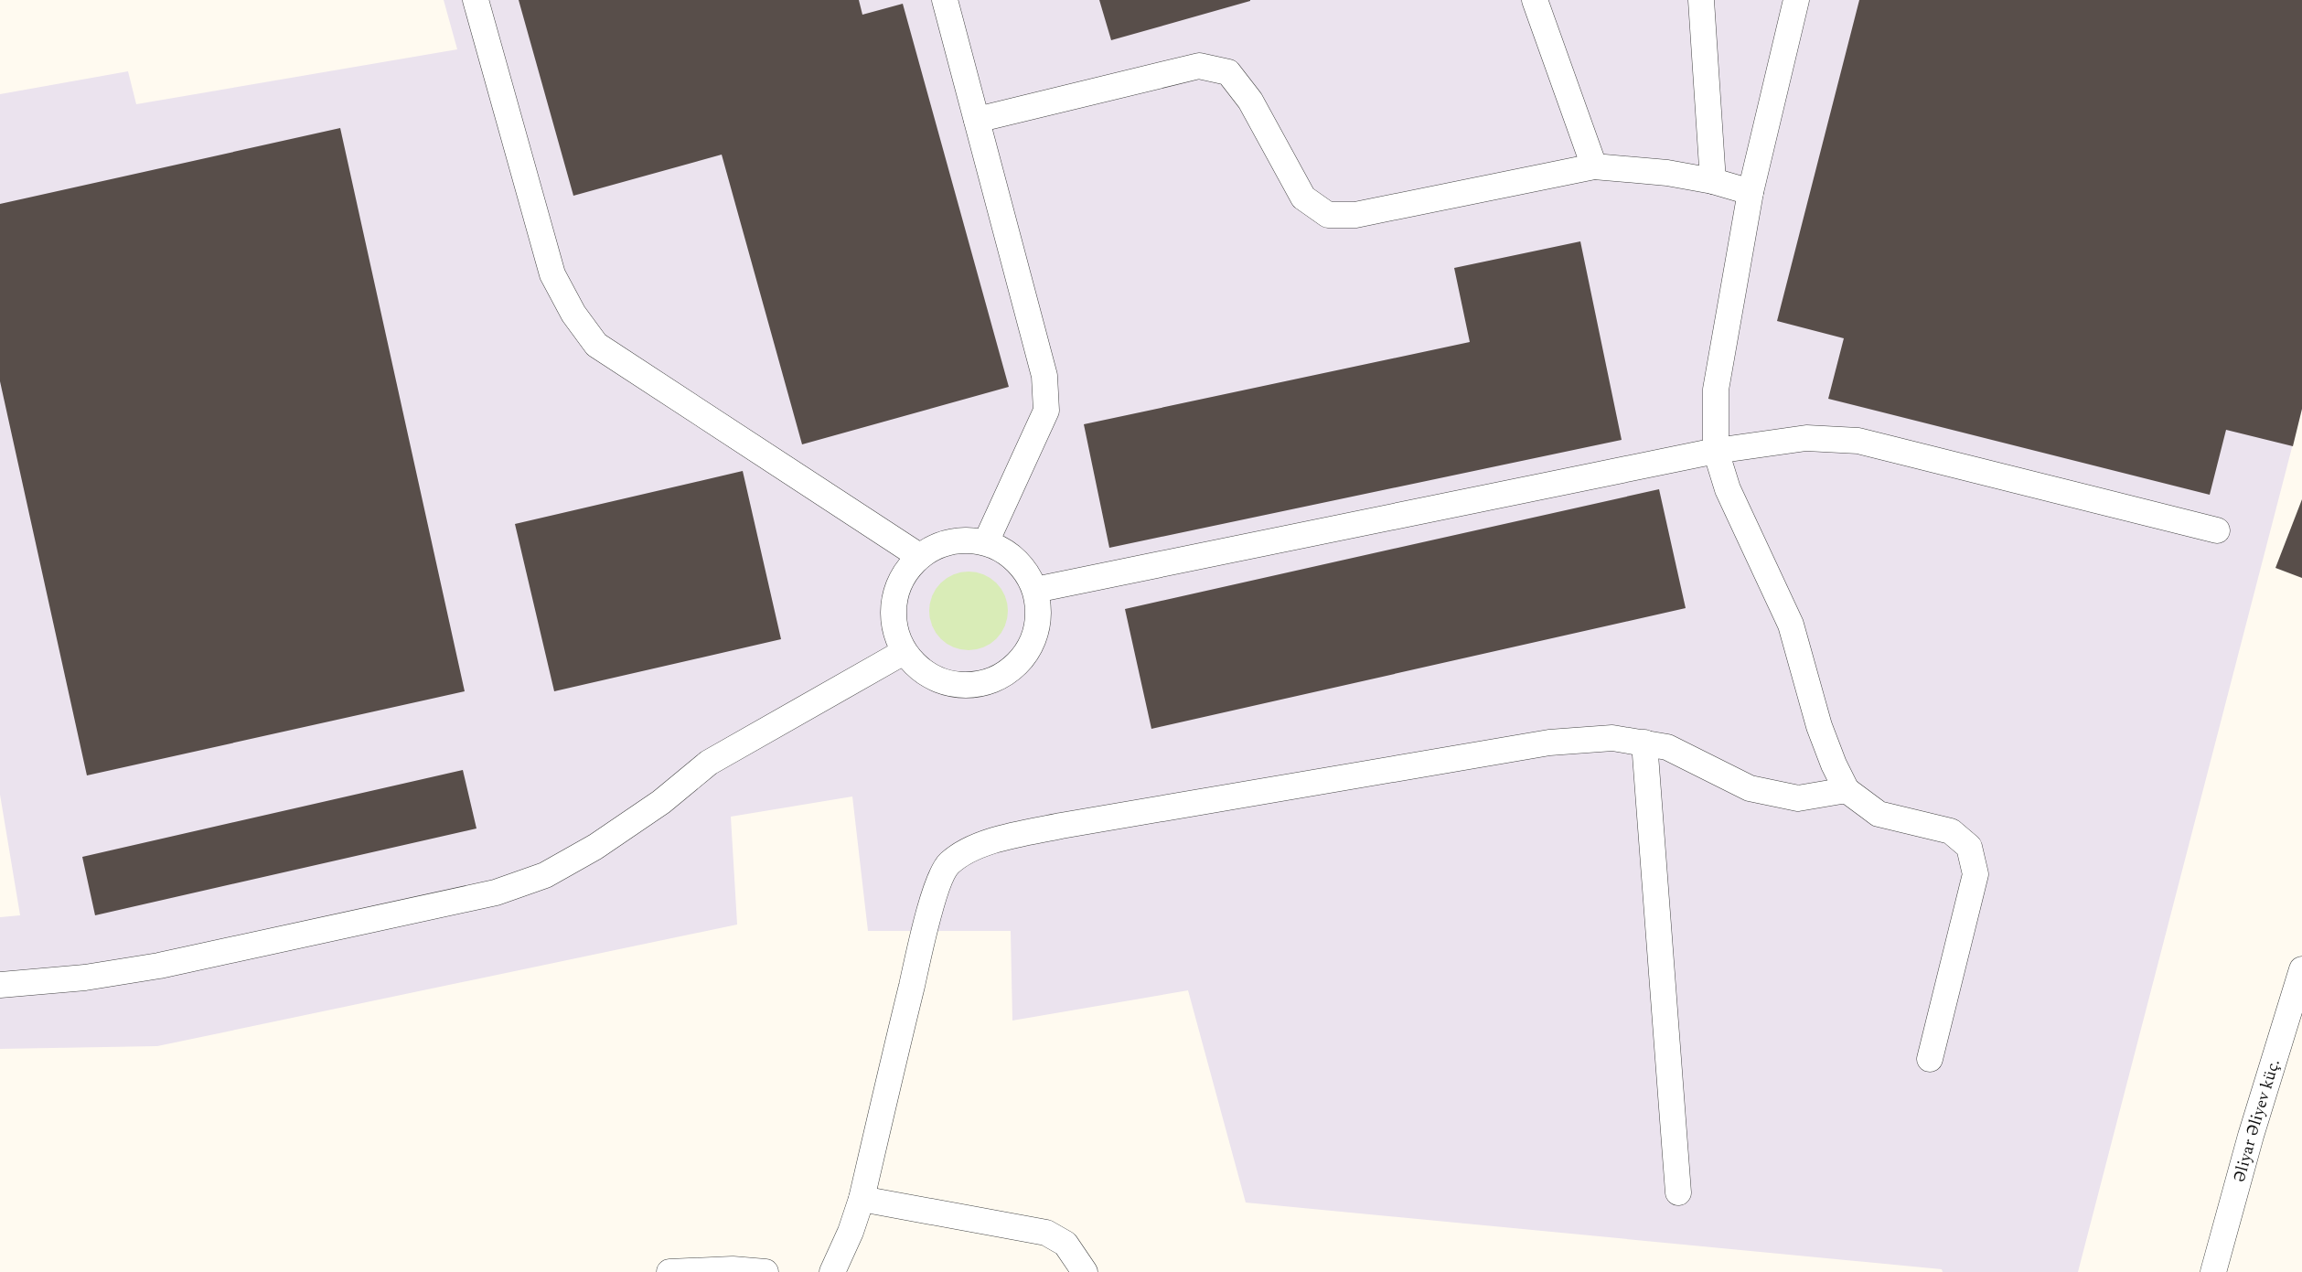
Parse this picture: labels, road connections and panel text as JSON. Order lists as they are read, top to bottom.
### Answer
{
  "streets": {
    "street": ["Əliyar Əliyev küç."]
  }
}
